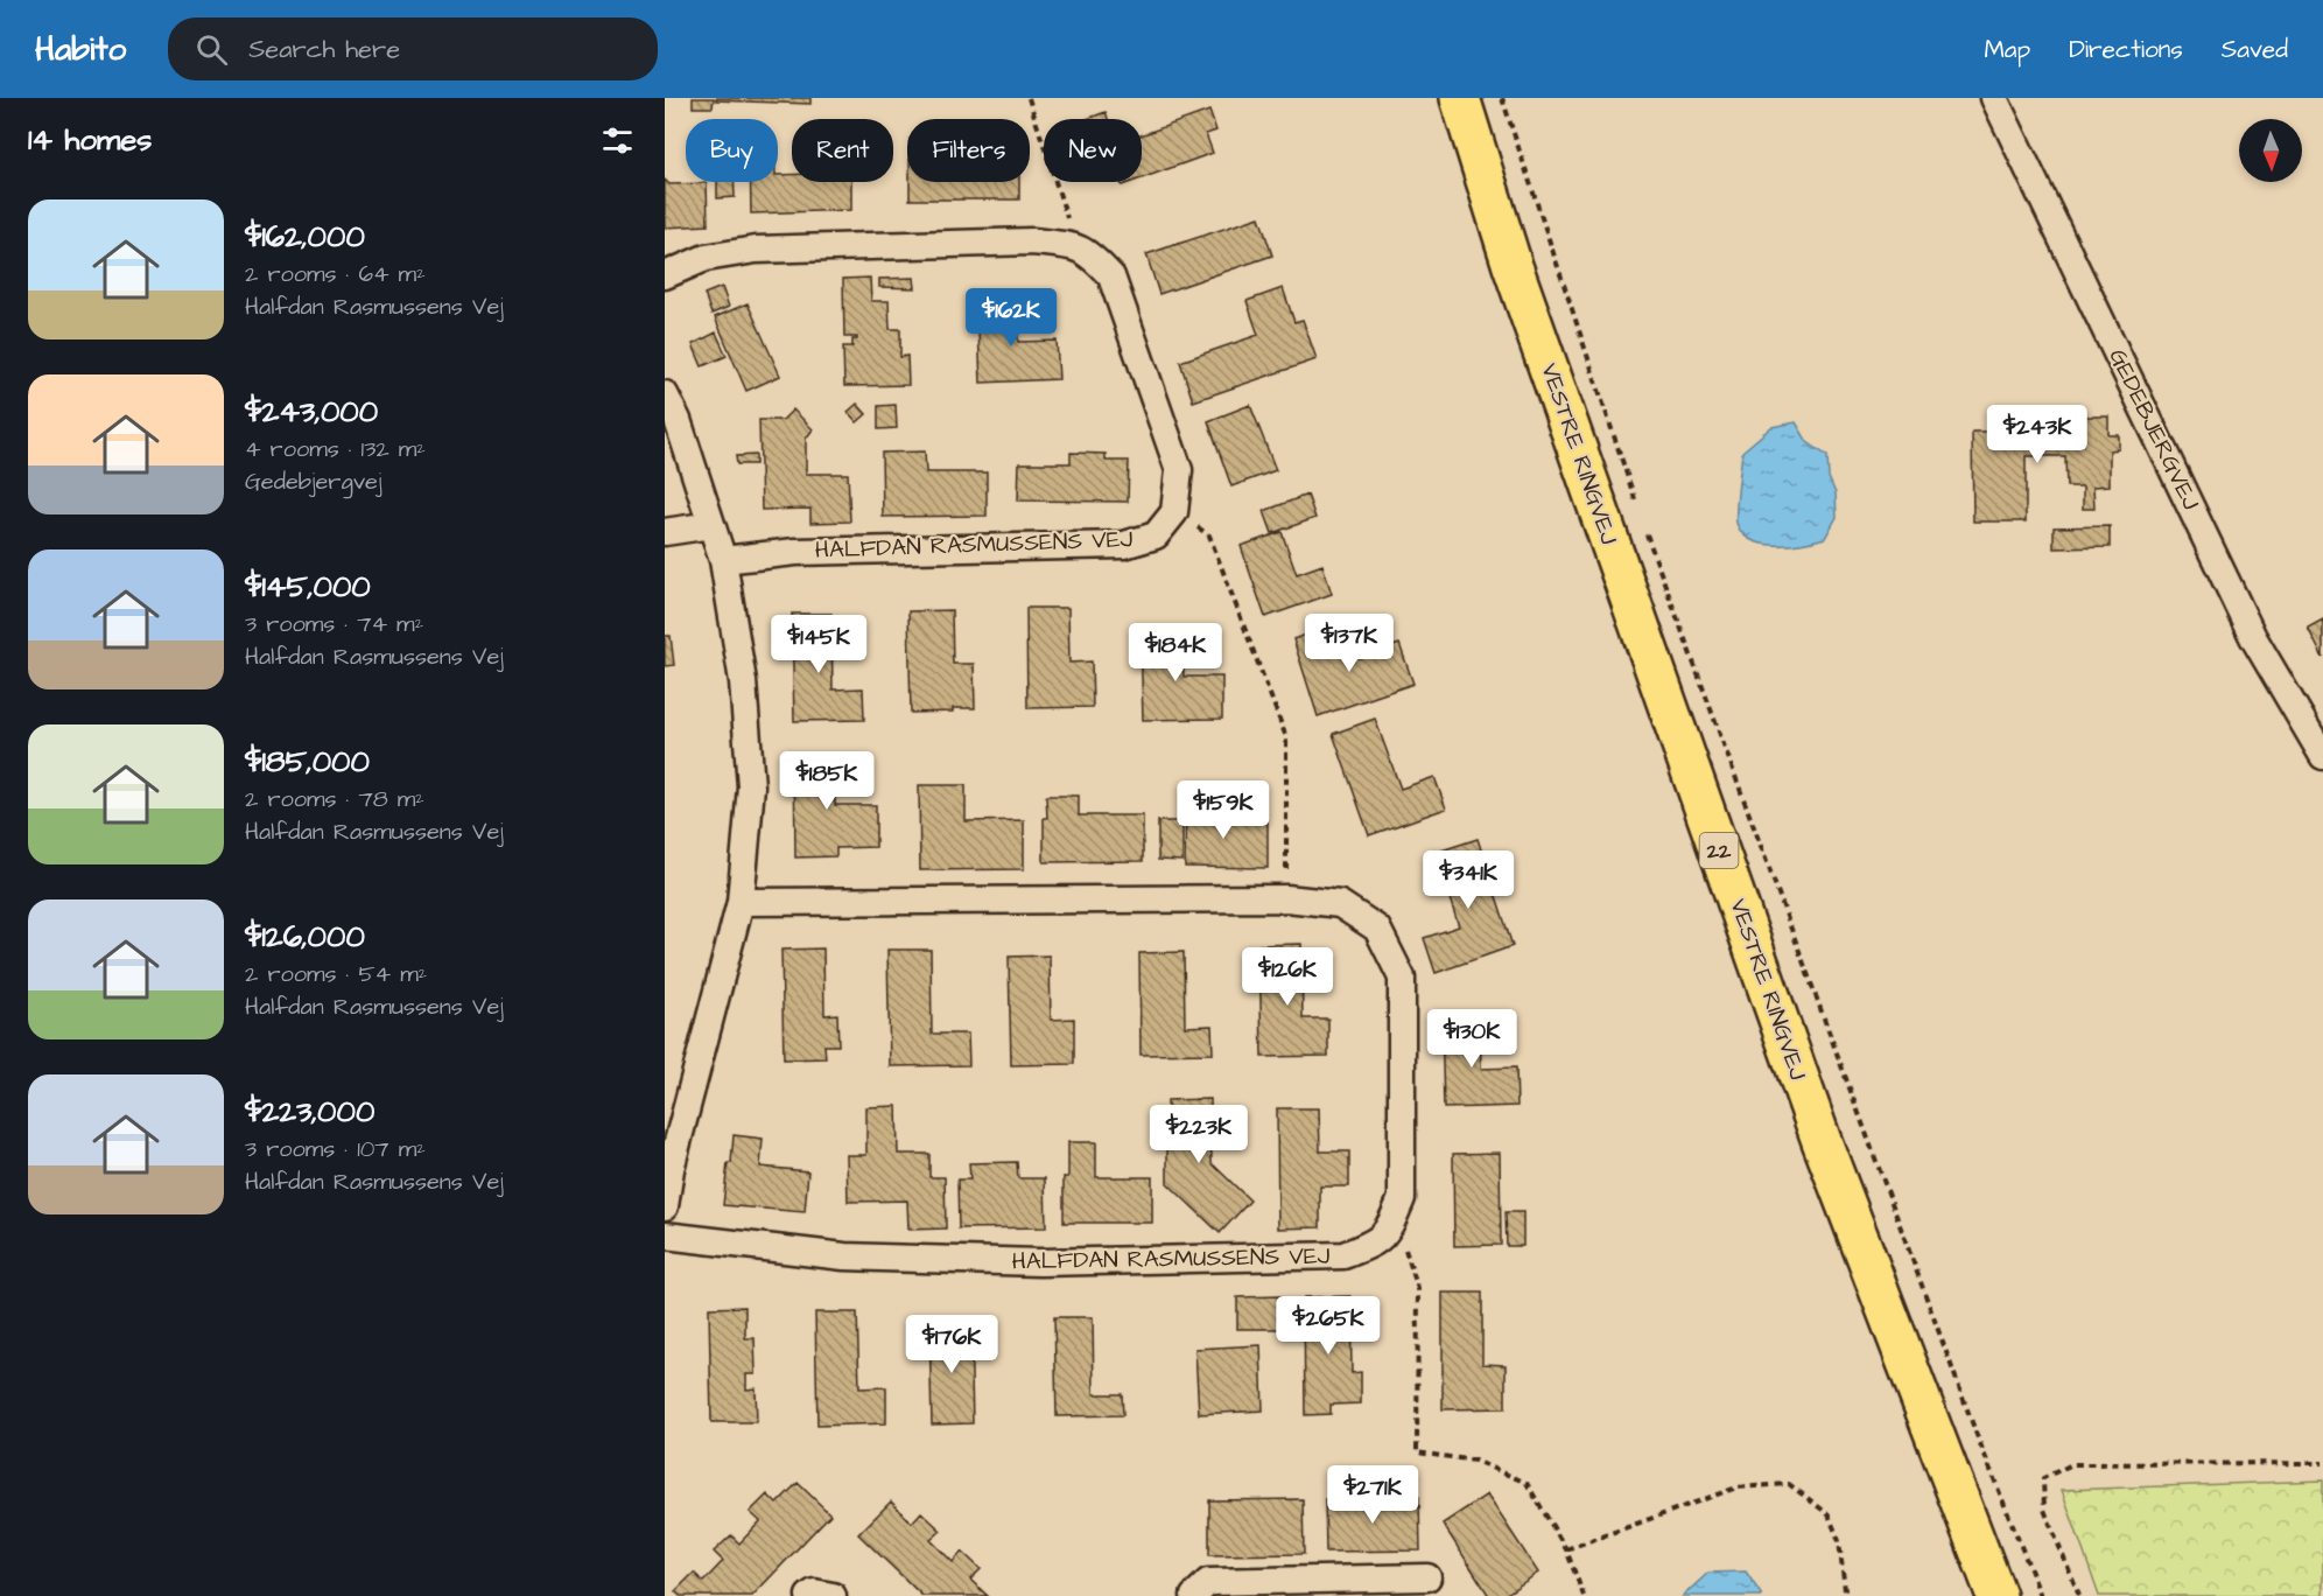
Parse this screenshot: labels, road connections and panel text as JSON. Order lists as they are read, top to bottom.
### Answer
{
  "streets": {
    "main road": ["VESTRE RINGVEJ", "22"],
    "street": ["GEDEBJERGVEJ", "HALFDAN RASMUSSENS VEJ"]
  },
  "north": "bottom",
  "page": {
    "header": "Habito",
    "search": "Search here",
    "nav": ["Map", "Directions", "Saved"],
    "heading": "14 homes",
    "chip": [
      "Buy",
      "Rent",
      "Filters",
      "New"
    ],
    "list": [
      {
        "name": "$162,000",
        "note": "2 rooms · 64 m² · Halfdan Rasmussens Vej"
      },
      {
        "name": "$243,000",
        "note": "4 rooms · 132 m² · Gedebjergvej"
      },
      {
        "name": "$145,000",
        "note": "3 rooms · 74 m² · Halfdan Rasmussens Vej"
      },
      {
        "name": "$185,000",
        "note": "2 rooms · 78 m² · Halfdan Rasmussens Vej"
      },
      {
        "name": "$126,000",
        "note": "2 rooms · 54 m² · Halfdan Rasmussens Vej"
      },
      {
        "name": "$223,000",
        "note": "3 rooms · 107 m² · Halfdan Rasmussens Vej"
      }
    ],
    "price": [
      "$162K",
      "$243K",
      "$137K",
      "$145K",
      "$184K",
      "$185K",
      "$159K",
      "$341K",
      "$126K",
      "$130K",
      "$223K",
      "$265K",
      "$176K",
      "$271K"
    ]
  }
}
